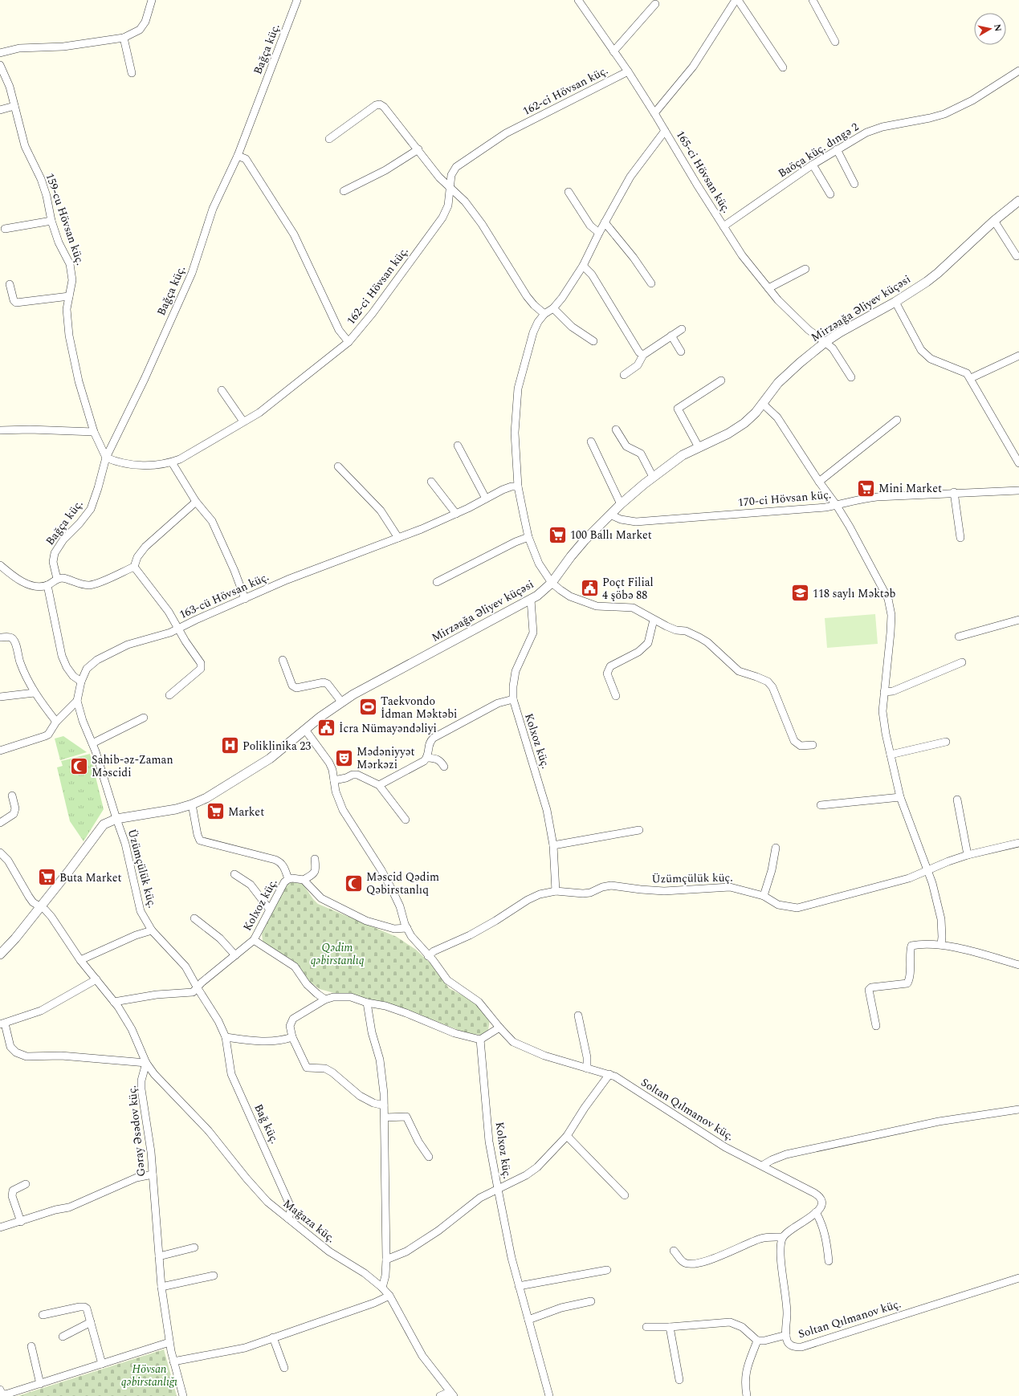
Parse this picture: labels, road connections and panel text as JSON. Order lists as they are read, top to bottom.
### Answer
{
  "streets": {
    "street": [
      "Bağça küç.",
      "162-ci Hövsan küç.",
      "Baöça küç. dıngə 2",
      "165-ci Hövsan küç.",
      "159-cu Hövsan küç.",
      "Mirzəağa Əliyev küçəsi",
      "170-ci Hövsan küç.",
      "163-cü Hövsan küç.",
      "Kolxoz küç.",
      "Üzümçülük küç.",
      "Soltan Qılmanov küç.",
      "Bağ küç.",
      "Gəray Əsədov küç.",
      "Mağaza küç."
    ]
  },
  "crossings": [
    ["Bağça küç.", "162-ci Hövsan küç."],
    ["Bağça küç.", "159-cu Hövsan küç."],
    ["162-ci Hövsan küç.", "165-ci Hövsan küç."],
    ["162-ci Hövsan küç.", "159-cu Hövsan küç."],
    ["Baöça küç. dıngə 2", "165-ci Hövsan küç."],
    ["165-ci Hövsan küç.", "Mirzəağa Əliyev küçəsi"],
    ["Mirzəağa Əliyev küçəsi", "170-ci Hövsan küç."],
    ["Mirzəağa Əliyev küçəsi", "163-cü Hövsan küç."],
    ["Mirzəağa Əliyev küçəsi", "Kolxoz küç."],
    ["Mirzəağa Əliyev küçəsi", "Üzümçülük küç."],
    ["Mirzəağa Əliyev küçəsi", "Soltan Qılmanov küç."],
    ["163-cü Hövsan küç.", "Üzümçülük küç."],
    ["Kolxoz küç.", "Üzümçülük küç."],
    ["Üzümçülük küç.", "Soltan Qılmanov küç."],
    ["Üzümçülük küç.", "Bağ küç."],
    ["Bağ küç.", "Mağaza küç."],
    ["Gəray Əsədov küç.", "Mağaza küç."]
  ],
  "parks": ["Qədim qəbirstanlıq", "Hövsan qəbirstanlığı"],
  "places": {
    "supermarket": [
      "Mini Market",
      "100 Ballı Market",
      "Market",
      "Buta Market"
    ],
    "public building": ["Poçt Filial 4 şöbə 88", "İcra Nümayəndəliyi"],
    "school or university": ["118 saylı Məktəb"],
    "sports": ["Taekvondo İdman Məktəbi"],
    "hospital": ["Poliklinika 23"],
    "theatre": ["Mədəniyyət Mərkəzi"],
    "mosque": ["Sahib-əz-Zaman Məscidi", "Məscid Qədim Qəbirstanlıq"]
  },
  "north": "right"
}
